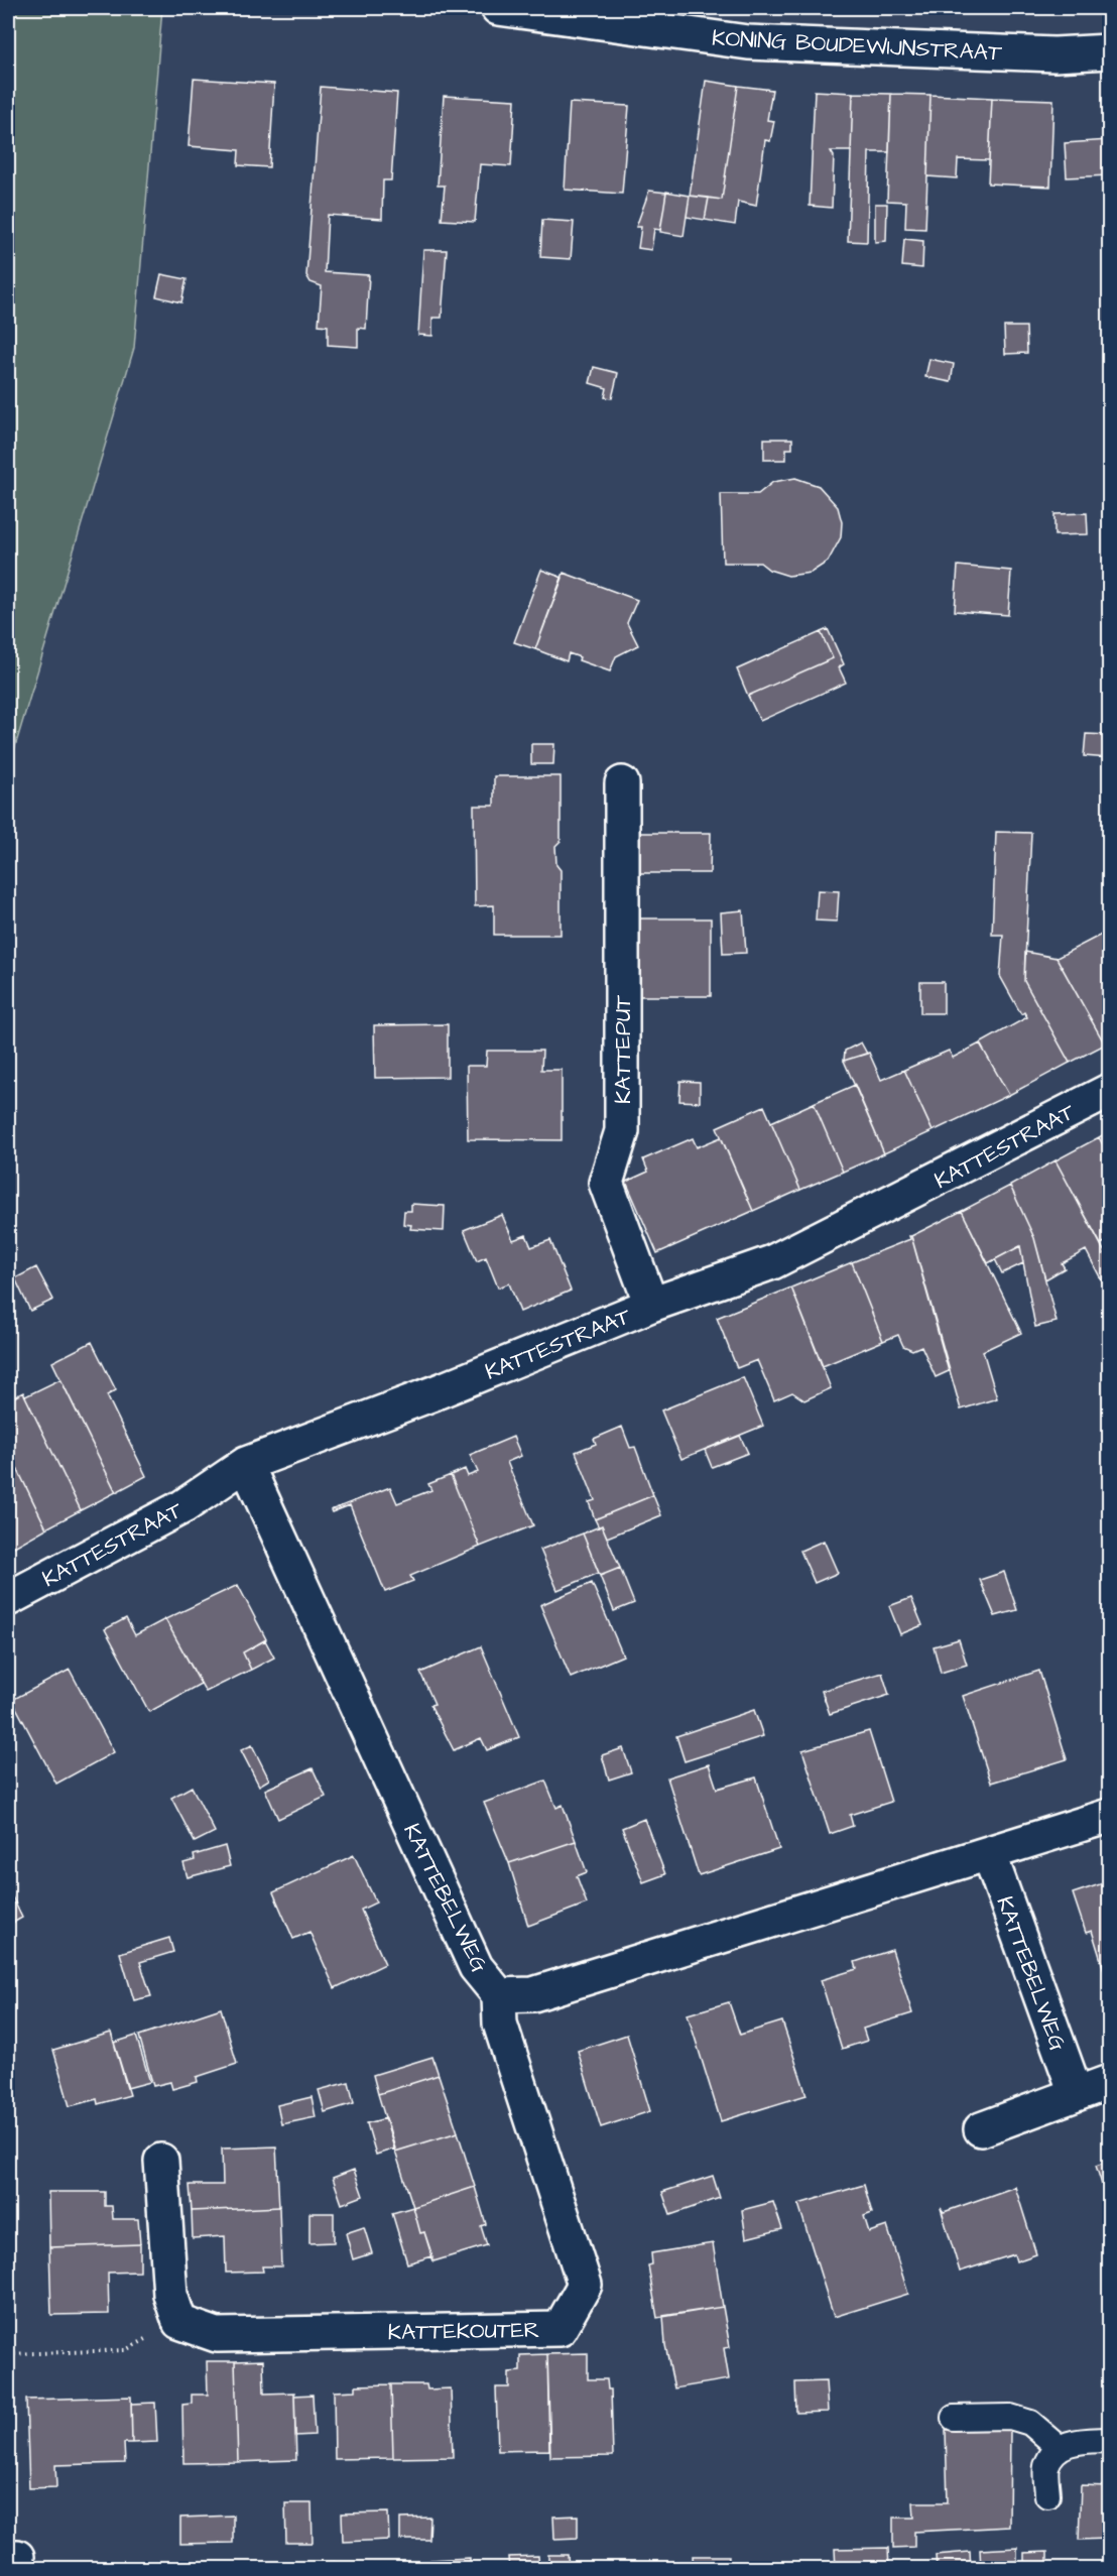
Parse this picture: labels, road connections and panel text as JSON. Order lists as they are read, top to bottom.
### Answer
{
  "streets": {
    "street": [
      "KONING BOUDEWIJNSTRAAT",
      "KATTEPUT",
      "KATTESTRAAT",
      "KATTEBELWEG",
      "KATTEKOUTER"
    ]
  },
  "crossings": [
    ["KATTEPUT", "KATTESTRAAT"],
    ["KATTESTRAAT", "KATTEBELWEG"],
    ["KATTEBELWEG", "KATTEKOUTER"]
  ]
}
